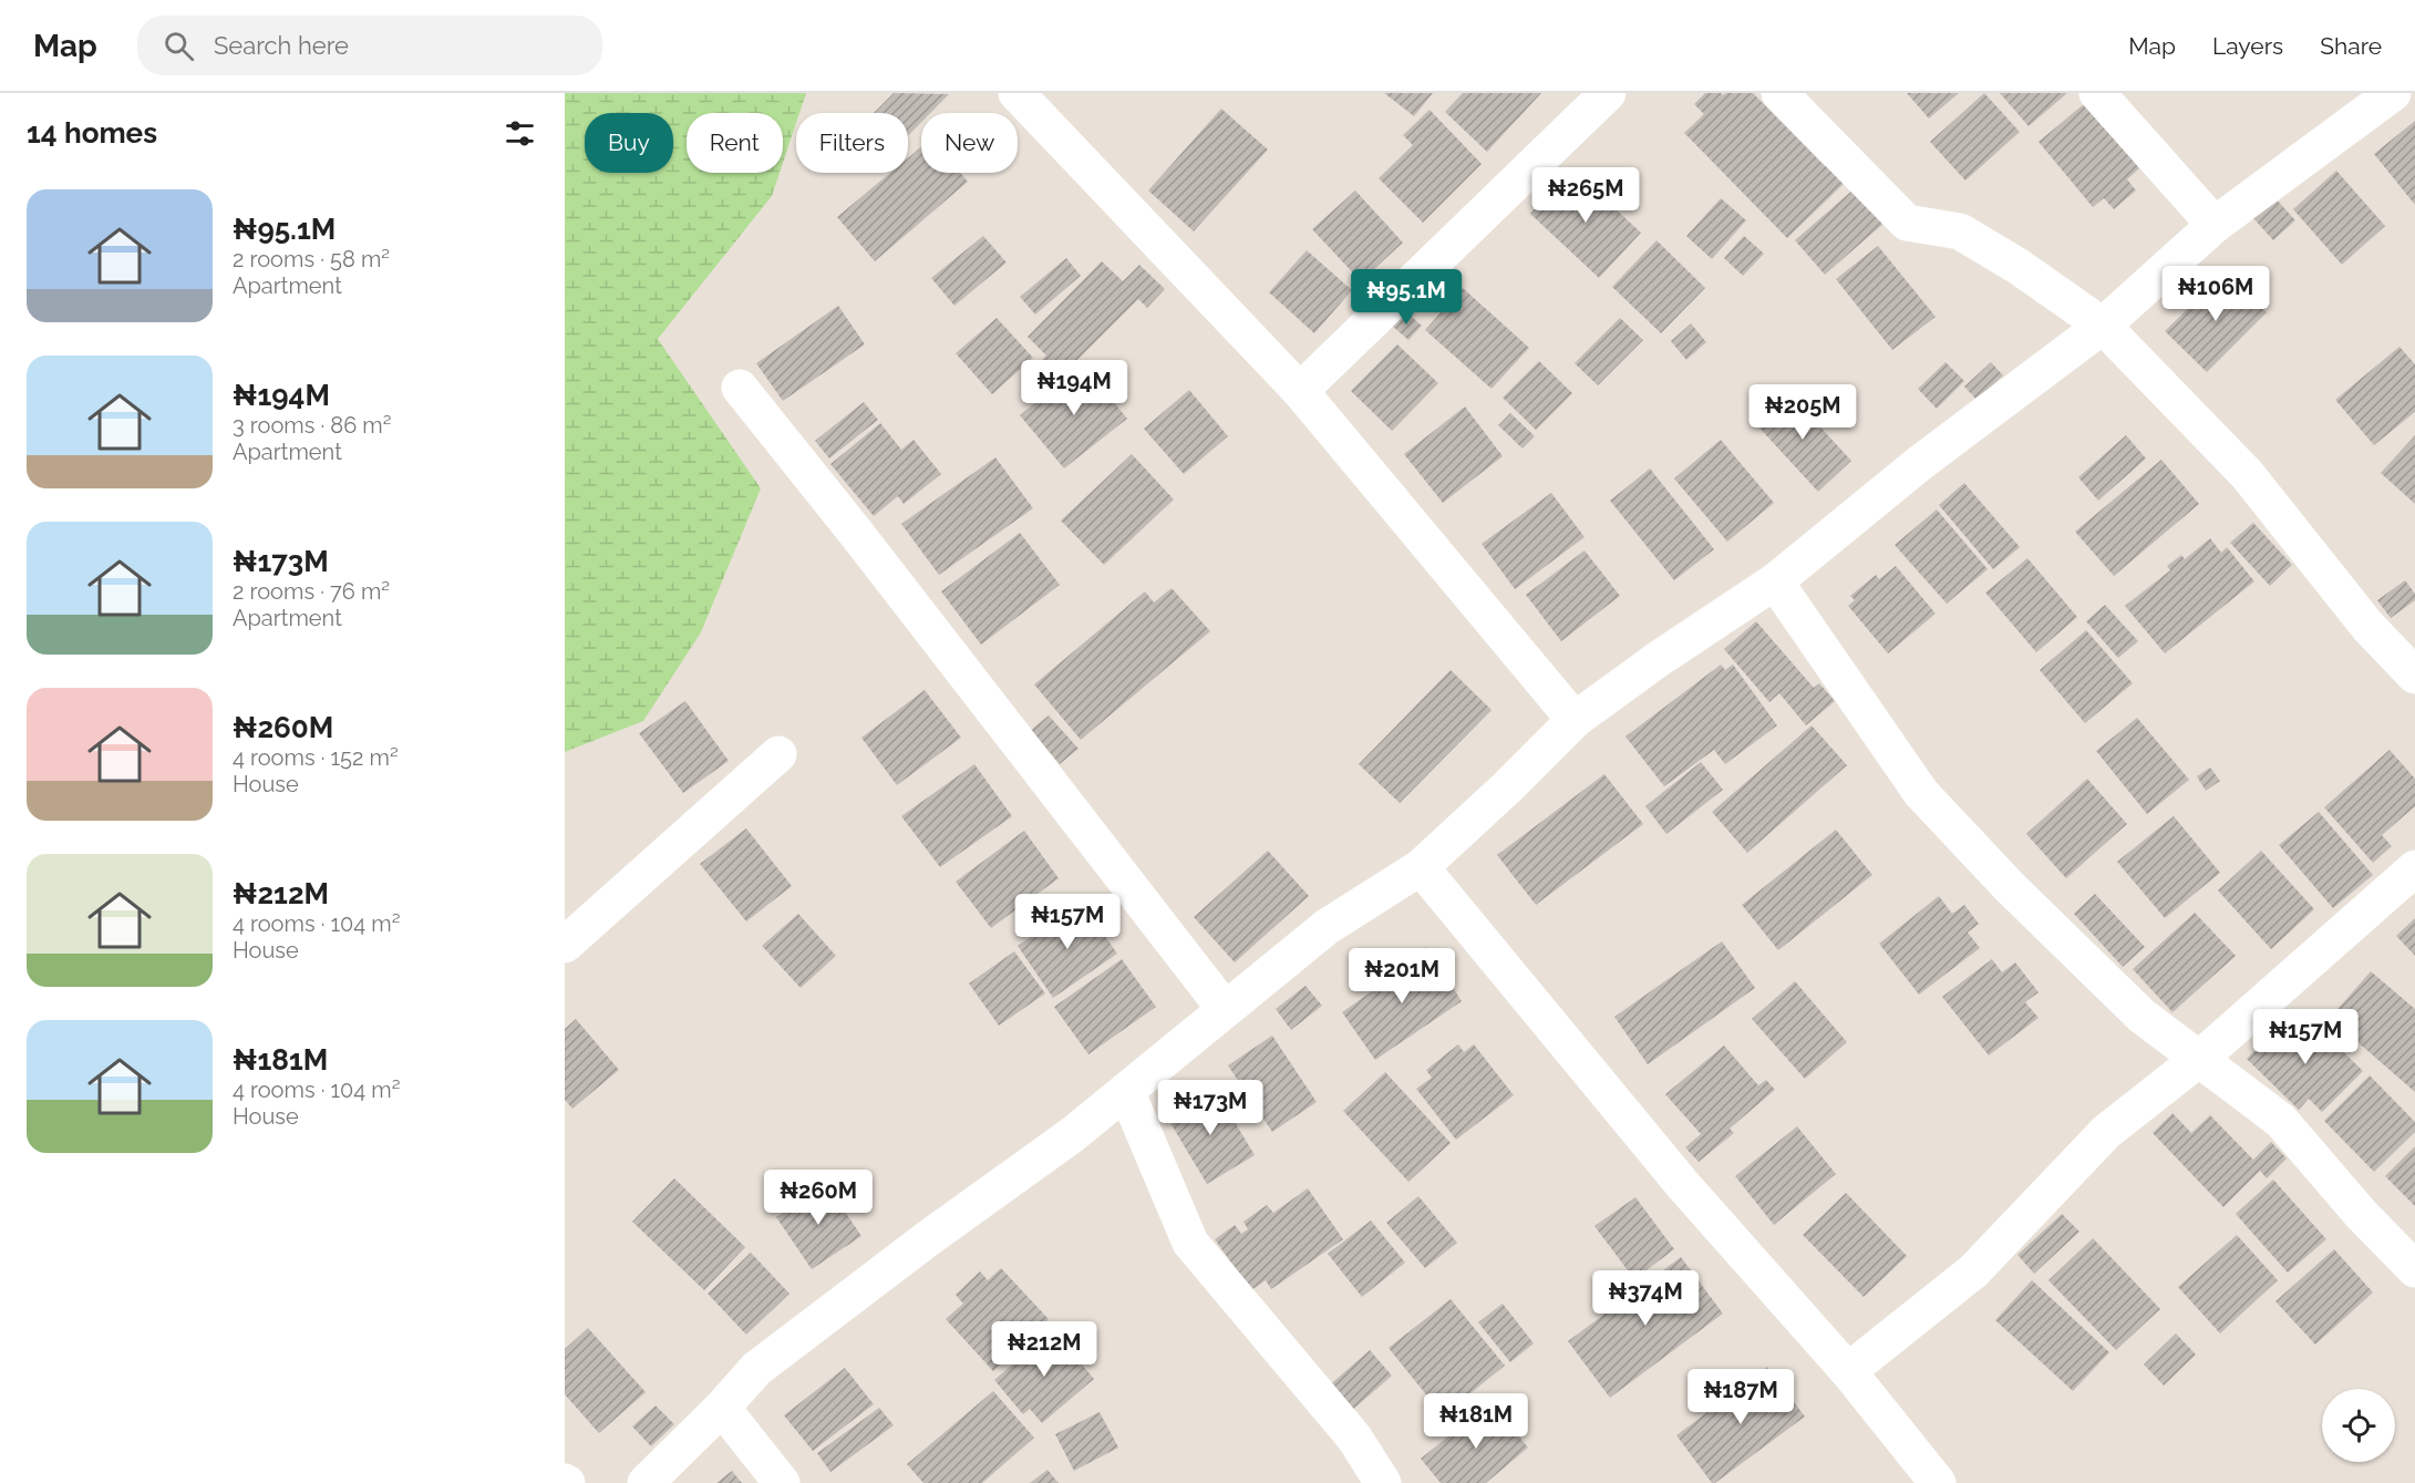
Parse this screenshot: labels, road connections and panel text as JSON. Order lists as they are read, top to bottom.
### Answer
{
  "page": {
    "header": "Map",
    "search": "Search here",
    "nav": ["Map", "Layers", "Share"],
    "heading": "14 homes",
    "chip": [
      "Buy",
      "Rent",
      "Filters",
      "New"
    ],
    "price": [
      "₦265M",
      "₦106M",
      "₦95.1M",
      "₦194M",
      "₦205M",
      "₦157M",
      "₦201M",
      "₦157M",
      "₦173M",
      "₦260M",
      "₦374M",
      "₦212M",
      "₦187M",
      "₦181M"
    ],
    "list": [
      {
        "name": "₦95.1M",
        "note": "2 rooms · 58 m² · Apartment"
      },
      {
        "name": "₦194M",
        "note": "3 rooms · 86 m² · Apartment"
      },
      {
        "name": "₦173M",
        "note": "2 rooms · 76 m² · Apartment"
      },
      {
        "name": "₦260M",
        "note": "4 rooms · 152 m² · House"
      },
      {
        "name": "₦212M",
        "note": "4 rooms · 104 m² · House"
      },
      {
        "name": "₦181M",
        "note": "4 rooms · 104 m² · House"
      }
    ]
  }
}
